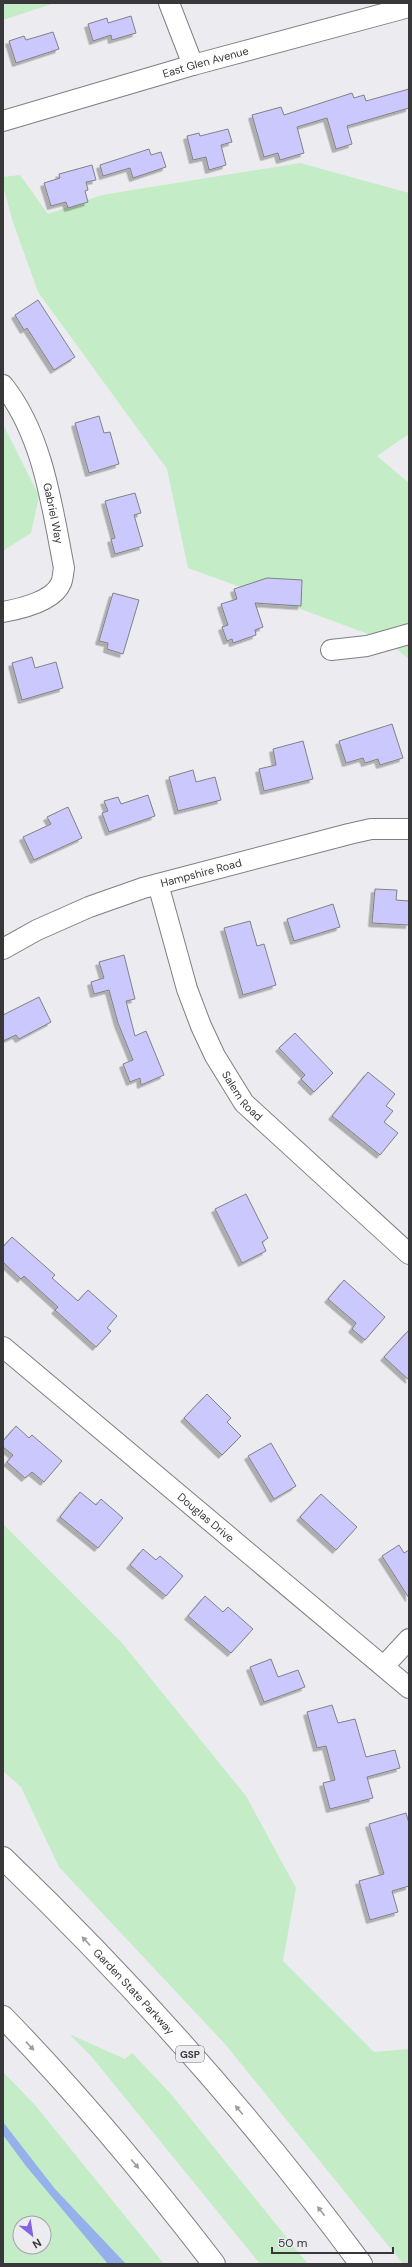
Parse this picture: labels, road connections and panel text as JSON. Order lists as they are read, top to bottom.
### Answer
{
  "streets": {
    "highway": ["Garden State Parkway", "GSP"],
    "street": [
      "East Glen Avenue",
      "Gabriel Way",
      "Hampshire Road",
      "Salem Road",
      "Douglas Drive"
    ]
  },
  "crossings": [
    ["Hampshire Road", "Salem Road"]
  ],
  "scale_bar": "50 m",
  "north": "bottom right"
}
